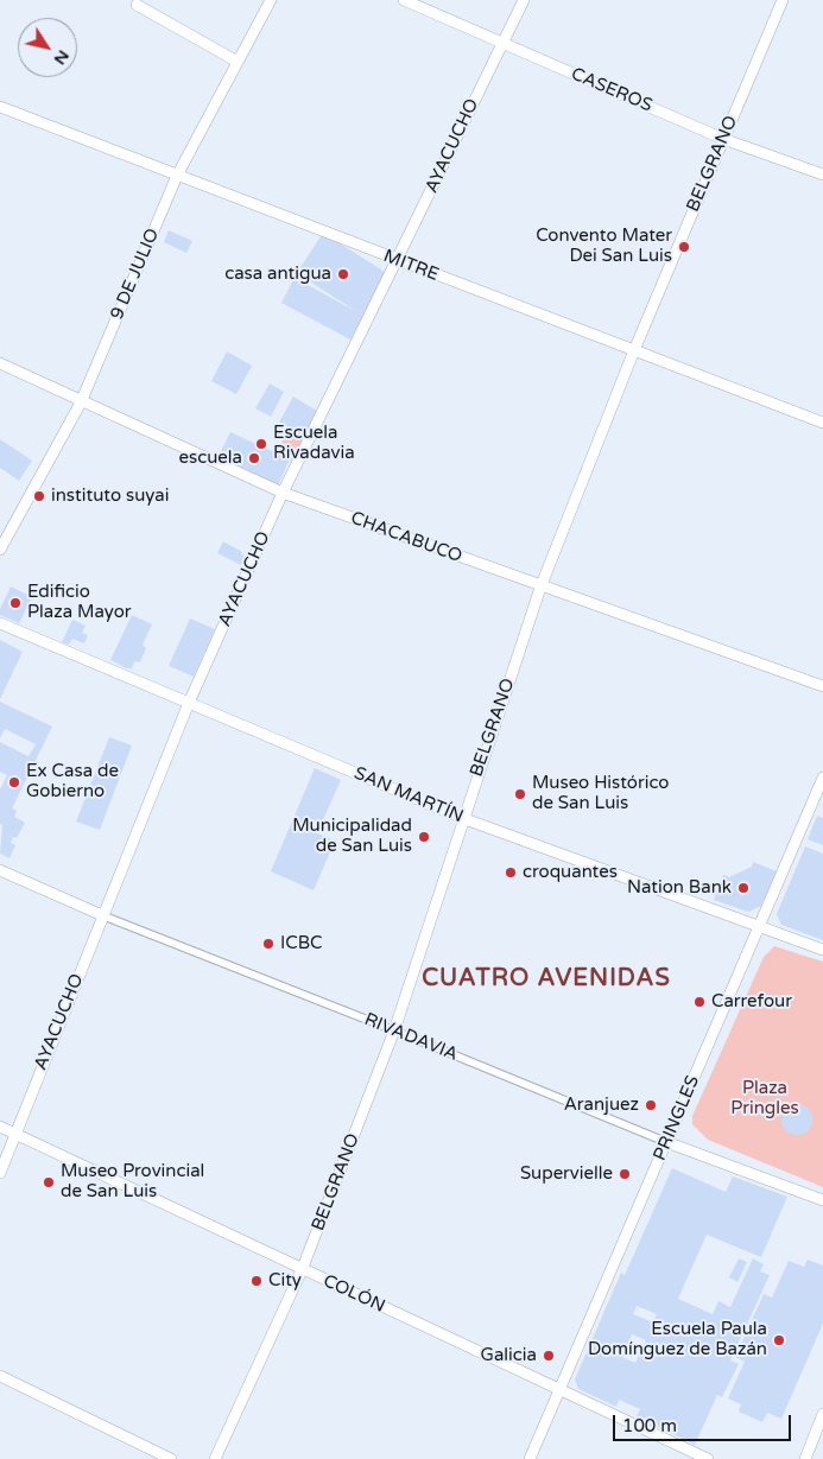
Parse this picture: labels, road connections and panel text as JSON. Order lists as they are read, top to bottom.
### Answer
{
  "streets": {
    "street": [
      "CASEROS",
      "AYACUCHO",
      "BELGRANO",
      "MITRE",
      "9 DE JULIO",
      "CHACABUCO",
      "SAN MARTÍN",
      "RIVADAVIA",
      "PRINGLES",
      "COLÓN"
    ]
  },
  "crossings": [
    ["CASEROS", "AYACUCHO"],
    ["CASEROS", "BELGRANO"],
    ["AYACUCHO", "MITRE"],
    ["AYACUCHO", "CHACABUCO"],
    ["AYACUCHO", "SAN MARTÍN"],
    ["AYACUCHO", "RIVADAVIA"],
    ["AYACUCHO", "COLÓN"],
    ["BELGRANO", "MITRE"],
    ["BELGRANO", "CHACABUCO"],
    ["BELGRANO", "SAN MARTÍN"],
    ["BELGRANO", "RIVADAVIA"],
    ["BELGRANO", "COLÓN"],
    ["MITRE", "9 DE JULIO"],
    ["9 DE JULIO", "CHACABUCO"],
    ["SAN MARTÍN", "PRINGLES"],
    ["RIVADAVIA", "PRINGLES"],
    ["PRINGLES", "COLÓN"]
  ],
  "districts": ["CUATRO AVENIDAS"],
  "parks": ["Plaza Pringles"],
  "places": [
    "Convento Mater Dei San Luis",
    "casa antigua",
    "Escuela Rivadavia",
    "escuela",
    "instituto suyai",
    "Edificio Plaza Mayor",
    "Ex Casa de Gobierno",
    "Museo Histórico de San Luis",
    "Municipalidad de San Luis",
    "croquantes",
    "Nation Bank",
    "ICBC",
    "Carrefour",
    "Aranjuez",
    "Supervielle",
    "Museo Provincial de San Luis",
    "City",
    "Escuela Paula Domínguez de Bazán",
    "Galicia"
  ],
  "scale_bar": "100 m",
  "north": "bottom right"
}
